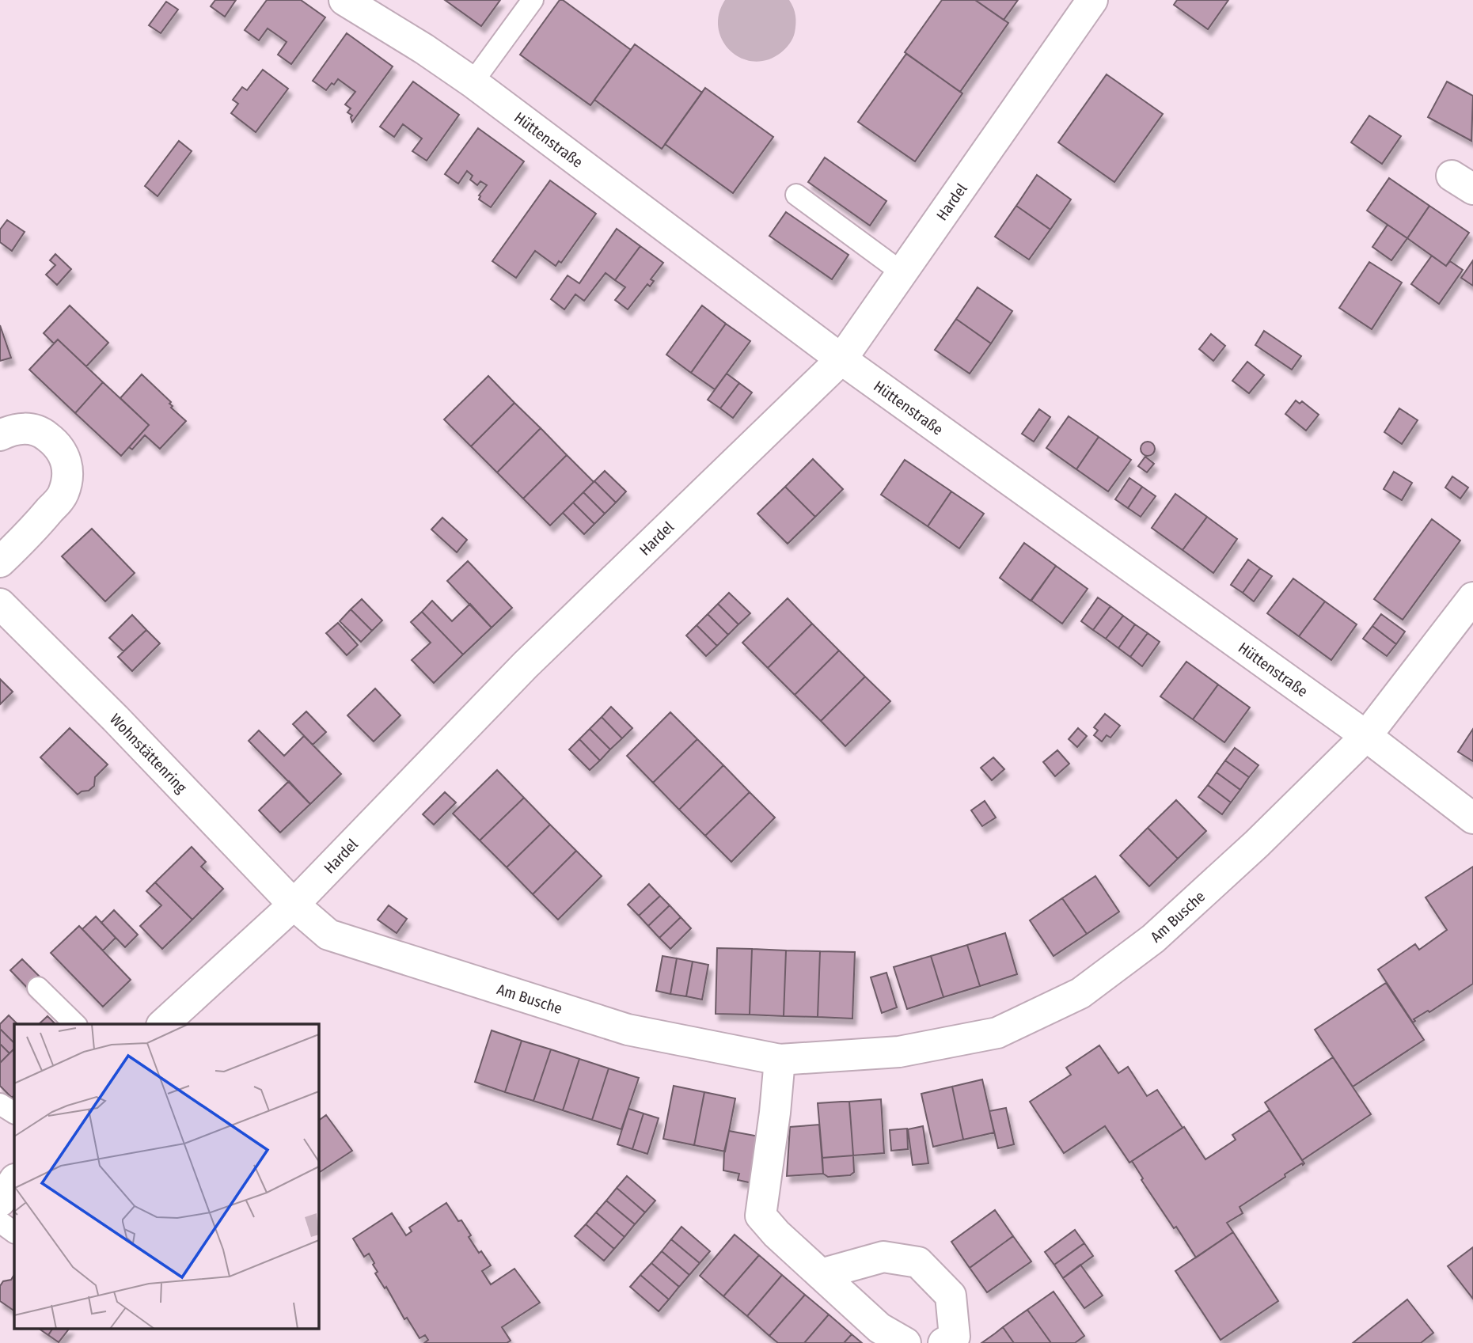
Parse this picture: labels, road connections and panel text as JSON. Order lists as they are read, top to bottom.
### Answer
{
  "streets": {
    "street": [
      "Hüttenstraße",
      "Hardel",
      "Wohnstättenring",
      "Am Busche"
    ]
  },
  "crossings": [
    ["Hüttenstraße", "Hardel"],
    ["Hüttenstraße", "Am Busche"],
    ["Hardel", "Wohnstättenring"],
    ["Hardel", "Am Busche"],
    ["Wohnstättenring", "Am Busche"]
  ]
}
